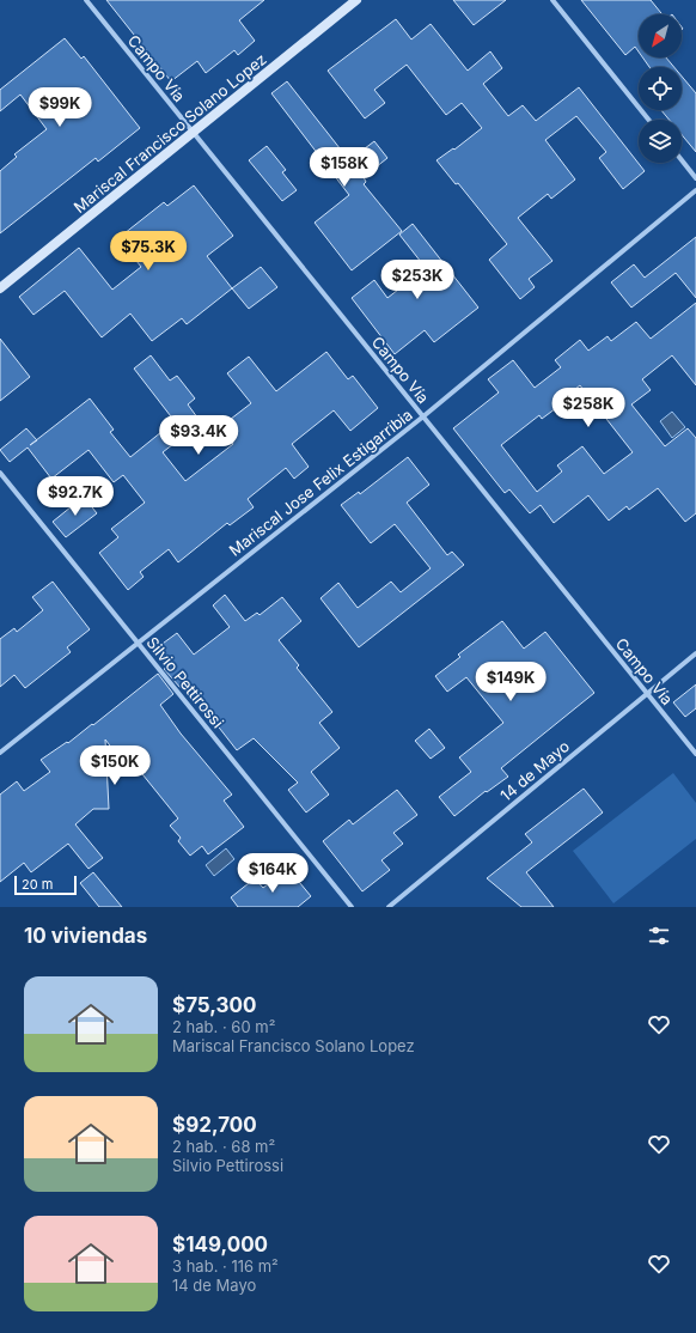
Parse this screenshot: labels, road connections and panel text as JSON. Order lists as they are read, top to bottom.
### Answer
{
  "streets": {
    "street": [
      "Campo Vía",
      "Mariscal Francisco Solano Lopez",
      "Mariscal Jose Felix Estigarribia",
      "Silvio Pettirossi",
      "14 de Mayo"
    ]
  },
  "crossings": [
    ["Campo Vía", "Mariscal Francisco Solano Lopez"],
    ["Campo Vía", "Mariscal Jose Felix Estigarribia"],
    ["Campo Vía", "14 de Mayo"],
    ["Mariscal Jose Felix Estigarribia", "Silvio Pettirossi"]
  ],
  "scale_bar": "20 m",
  "north": "bottom left",
  "page": {
    "price": [
      "$99K",
      "$158K",
      "$75.3K",
      "$253K",
      "$258K",
      "$93.4K",
      "$92.7K",
      "$149K",
      "$150K",
      "$164K"
    ],
    "scale": "20 m",
    "heading": "10 viviendas",
    "list": [
      {
        "name": "$75,300",
        "note": "2 hab. · 60 m² · Mariscal Francisco Solano Lopez"
      },
      {
        "name": "$92,700",
        "note": "2 hab. · 68 m² · Silvio Pettirossi"
      },
      {
        "name": "$149,000",
        "note": "3 hab. · 116 m² · 14 de Mayo"
      }
    ]
  }
}
